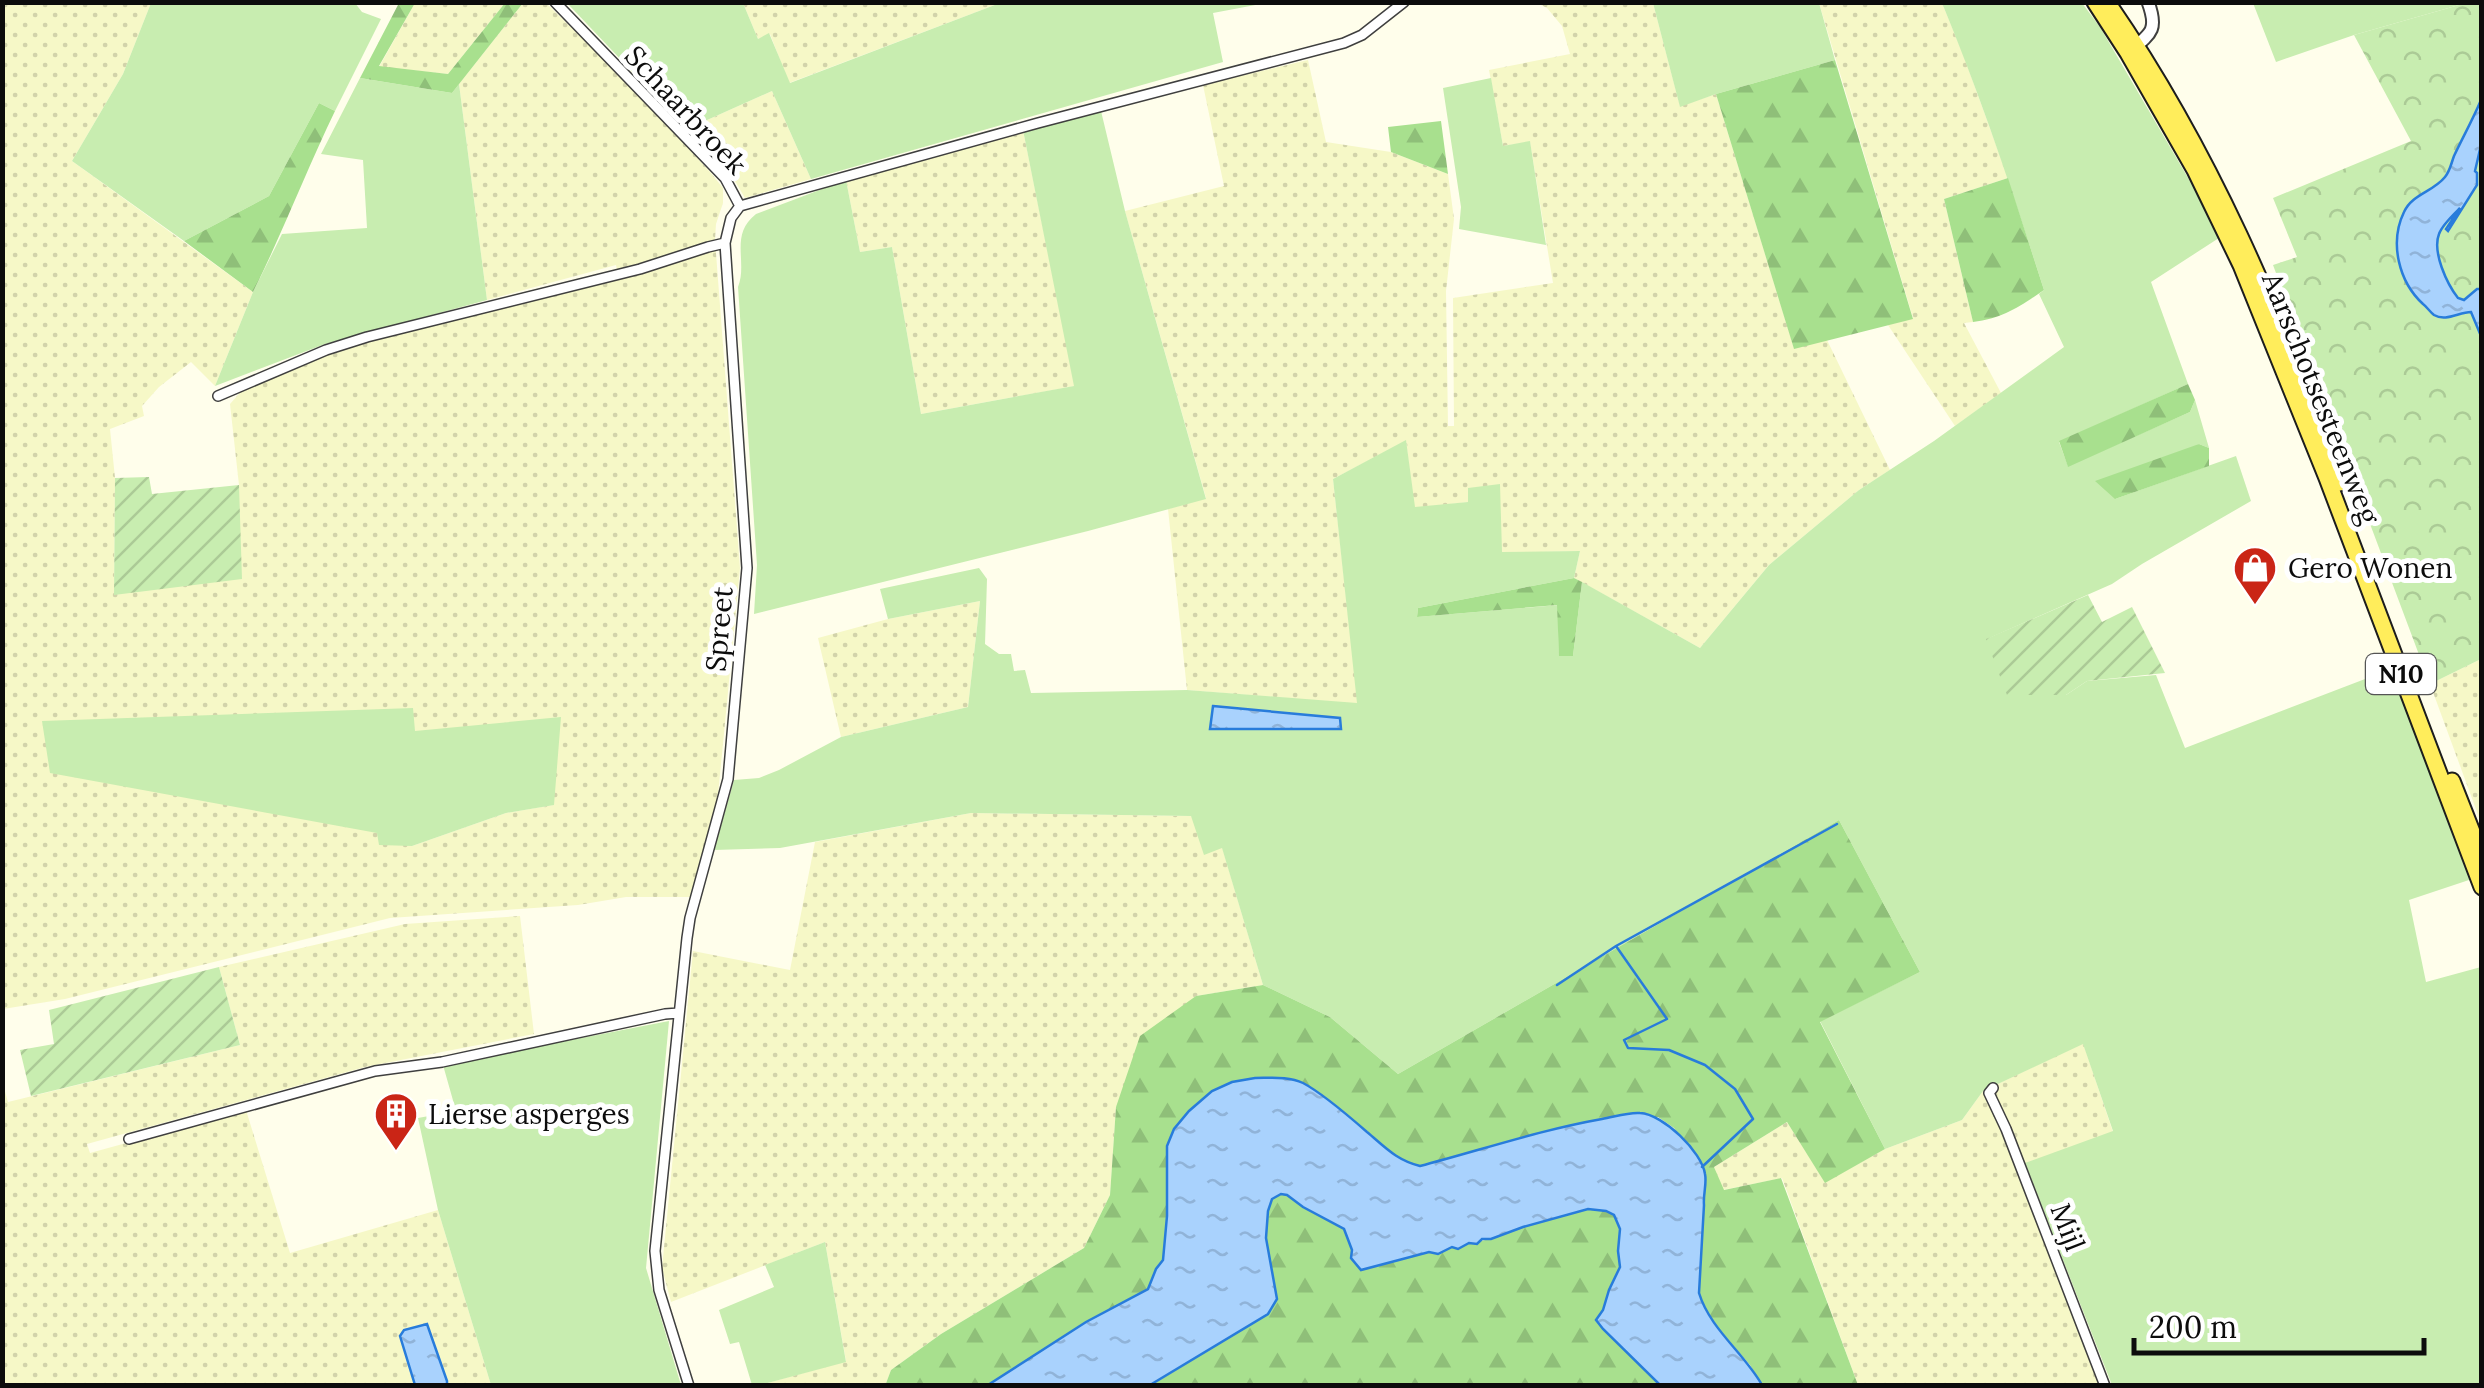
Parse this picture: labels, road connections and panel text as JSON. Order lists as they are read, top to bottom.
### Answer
{
  "streets": {
    "main road": ["Aarschotsesteenweg", "N10"],
    "street": ["Schaarbroek", "Spreet", "Mijl"]
  },
  "crossings": [
    ["Schaarbroek", "Spreet"]
  ],
  "places": {
    "shop": ["Gero Wonen"],
    "building": ["Lierse asperges"]
  },
  "scale_bar": "200 m"
}
